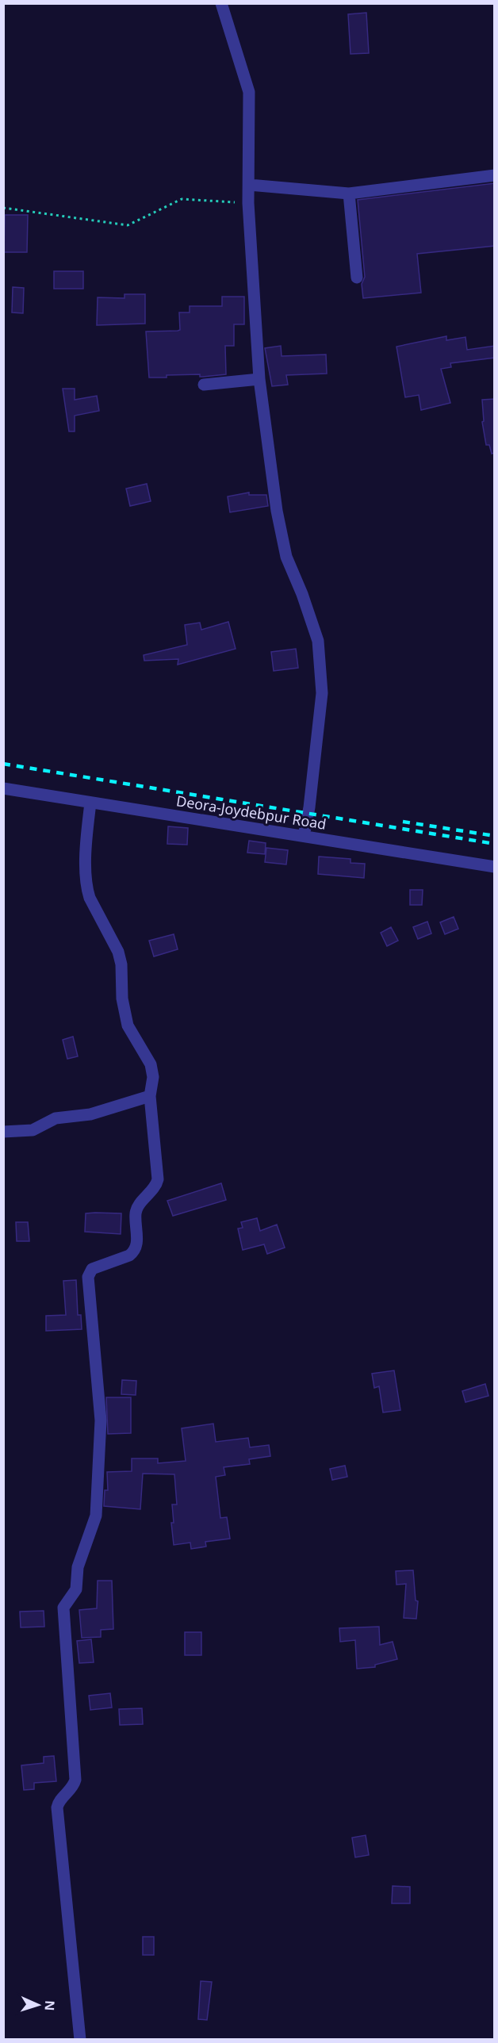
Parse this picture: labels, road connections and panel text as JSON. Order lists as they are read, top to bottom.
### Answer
{
  "streets": {
    "street": ["Deora-Joydebpur Road"]
  },
  "north": "right"
}
